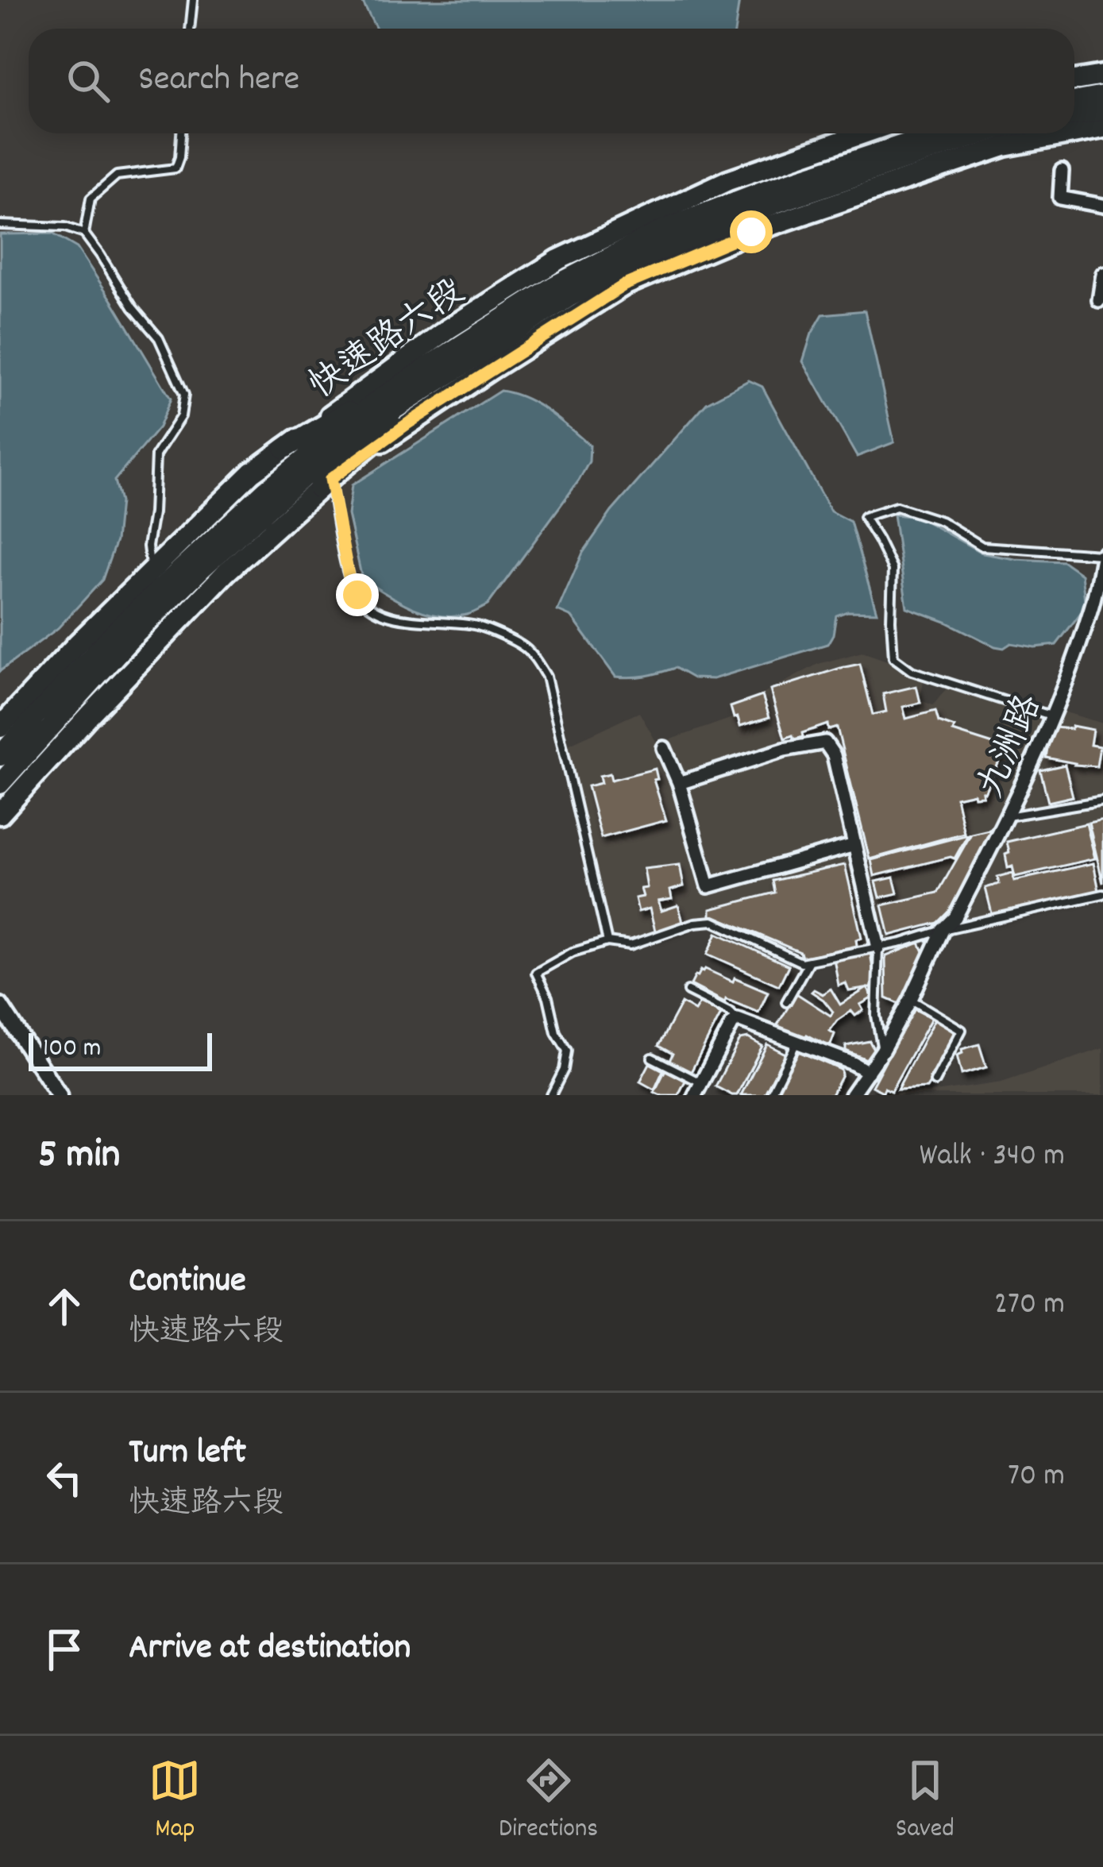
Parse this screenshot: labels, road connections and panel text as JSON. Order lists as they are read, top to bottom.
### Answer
{
  "streets": {
    "main road": ["快速路六段"],
    "street": ["九洲路"]
  },
  "scale_bar": "100 m",
  "page": {
    "search": "Search here",
    "scale": "100 m",
    "heading": ["5 min", "Walk · 340 m"],
    "list": [
      ["Continue", "快速路六段", "270 m"],
      ["Turn left", "快速路六段", "70 m"],
      "Arrive at destination"
    ],
    "nav": ["Map", "Directions", "Saved"]
  }
}
